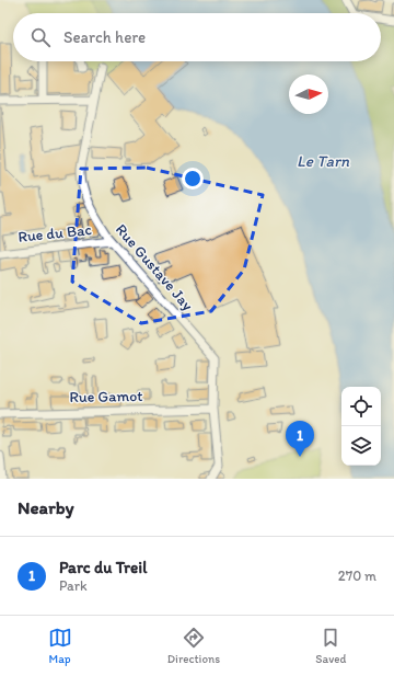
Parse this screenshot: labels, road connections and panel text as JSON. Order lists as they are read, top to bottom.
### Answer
{
  "streets": {
    "street": ["Rue du Bac", "Rue Gustave Jay", "Rue Gamot"]
  },
  "crossings": [
    ["Rue du Bac", "Rue Gustave Jay"],
    ["Rue Gustave Jay", "Rue Gamot"]
  ],
  "water": ["Le Tarn"],
  "north": "right",
  "page": {
    "search": "Search here",
    "pins": "1",
    "heading": "Nearby",
    "list": [
      {
        "mark": "1",
        "name": "Parc du Treil",
        "note": "Park",
        "value": "270 m"
      }
    ],
    "nav": ["Map", "Directions", "Saved"]
  }
}
